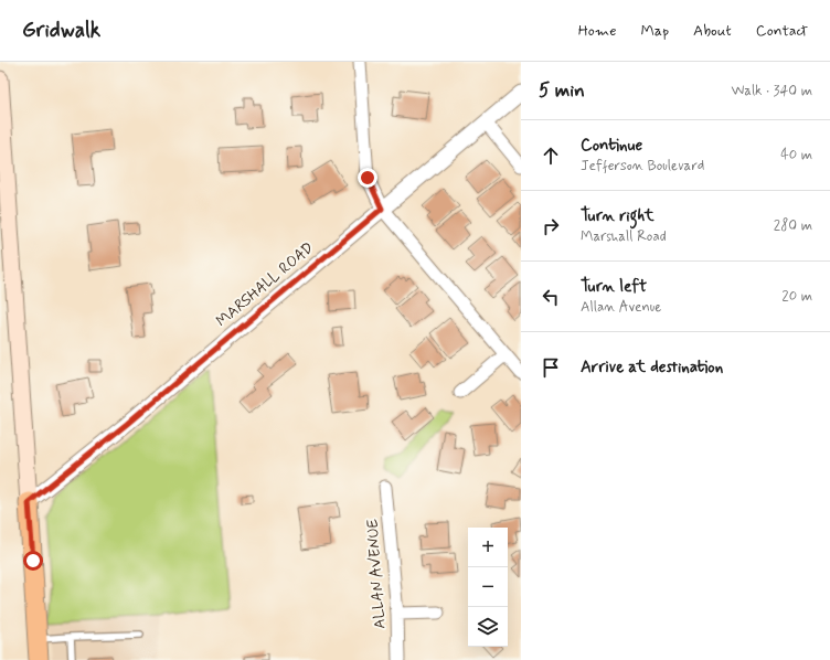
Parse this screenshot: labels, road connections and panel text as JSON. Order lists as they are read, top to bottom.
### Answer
{
  "streets": {
    "street": ["MARSHALL ROAD", "ALLAN AVENUE"]
  },
  "page": {
    "header": "Gridwalk",
    "nav": [
      "Home",
      "Map",
      "About",
      "Contact"
    ],
    "heading": ["5 min", "Walk · 340 m"],
    "list": [
      ["Continue", "Jefferson Boulevard", "40 m"],
      ["Turn right", "Marshall Road", "280 m"],
      ["Turn left", "Allan Avenue", "20 m"],
      "Arrive at destination"
    ],
    "map_buttons": ["+", "−"]
  }
}
